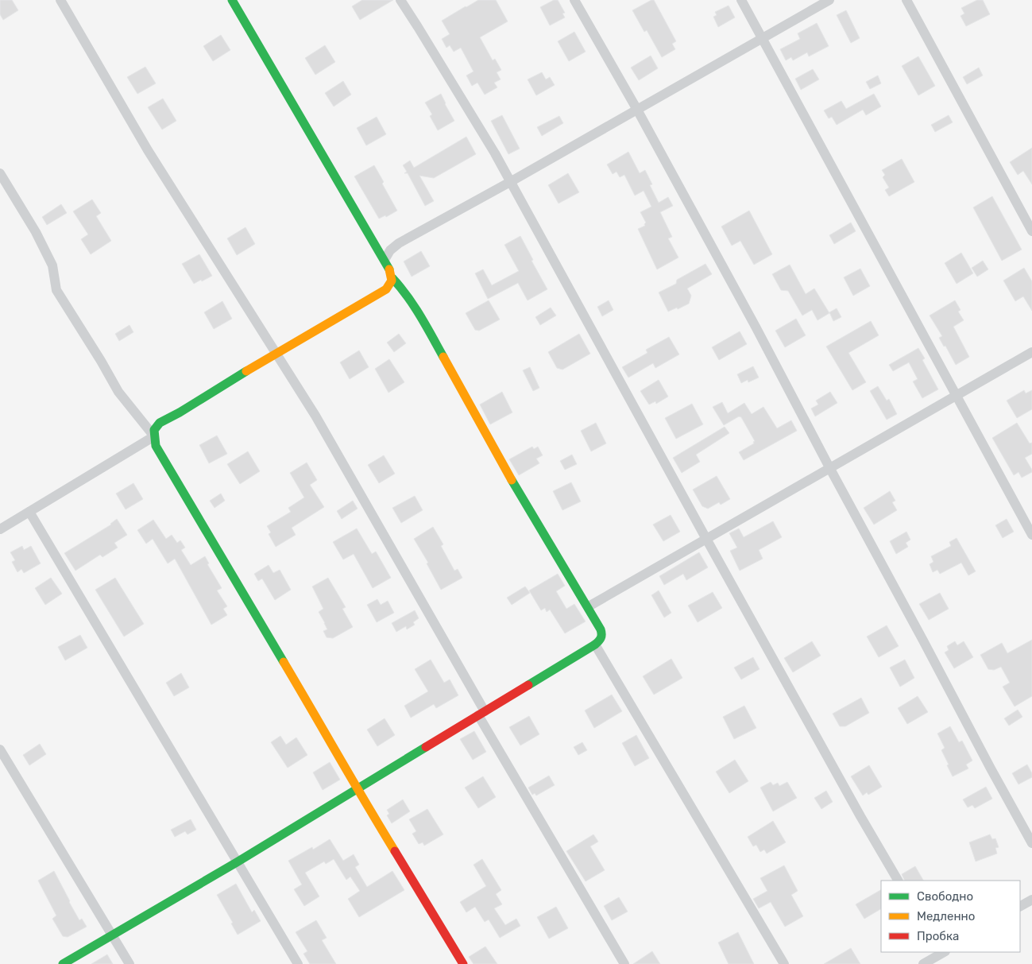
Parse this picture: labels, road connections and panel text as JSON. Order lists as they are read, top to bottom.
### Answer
{
  "legend": ["Свободно", "Медленно", "Пробка"]
}
